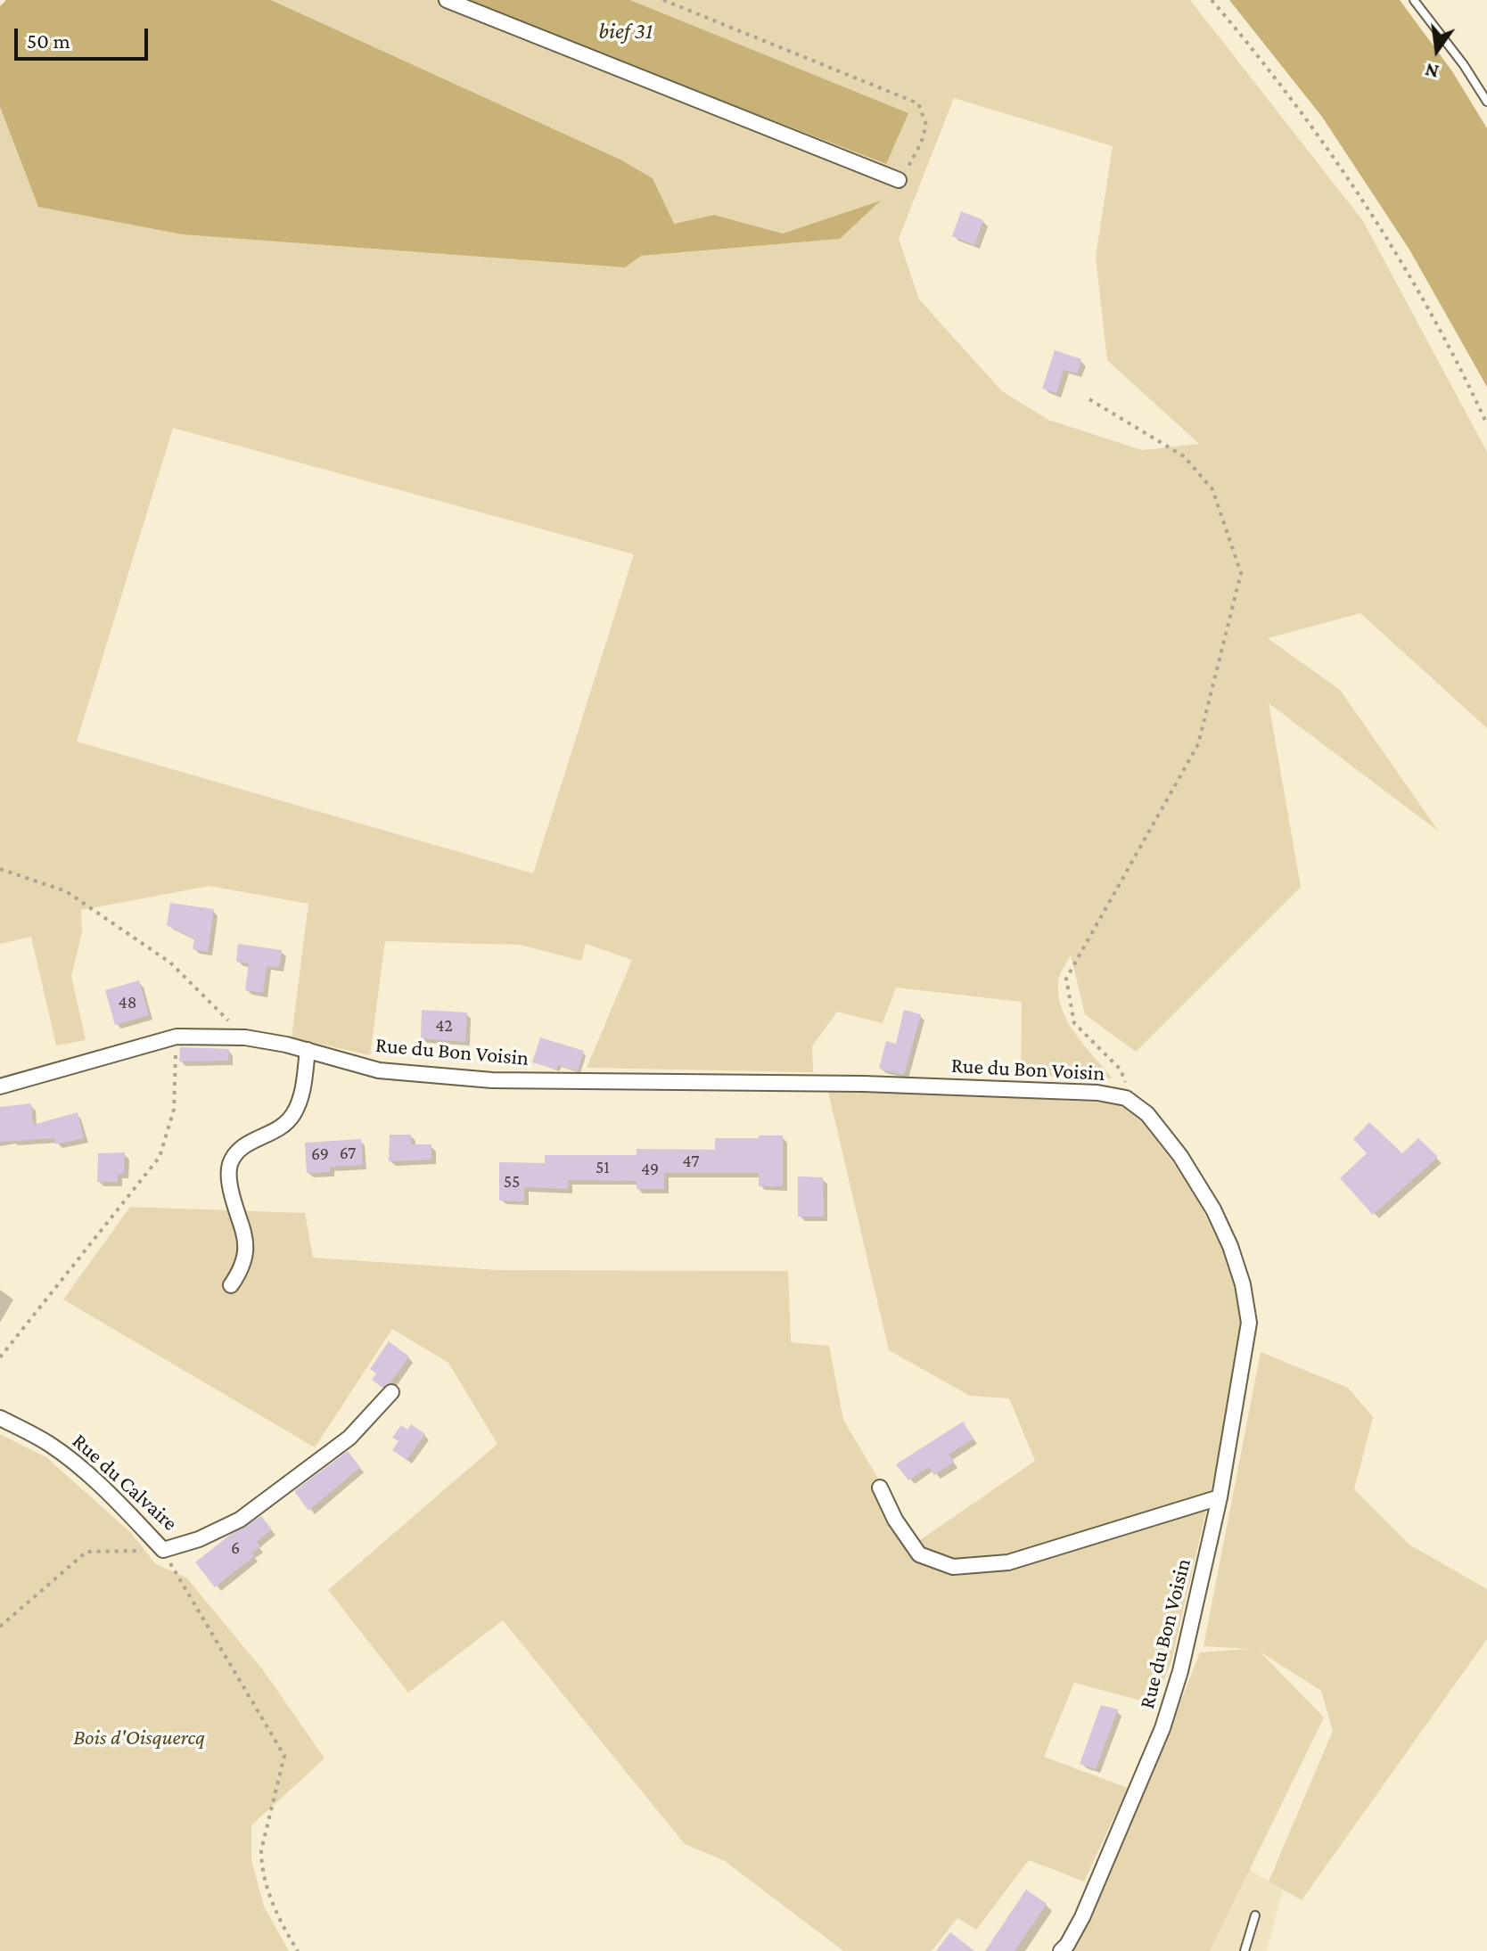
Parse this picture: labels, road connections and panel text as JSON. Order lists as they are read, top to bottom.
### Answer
{
  "streets": {
    "street": ["Rue du Bon Voisin", "Rue du Calvaire"]
  },
  "water": ["bief 31"],
  "parks": ["Bois d'Oisquercq"],
  "house_numbers": [
    "48",
    "42",
    "67",
    "69",
    "47",
    "51",
    "49",
    "55",
    "6"
  ],
  "scale_bar": "50 m",
  "north": "bottom"
}
